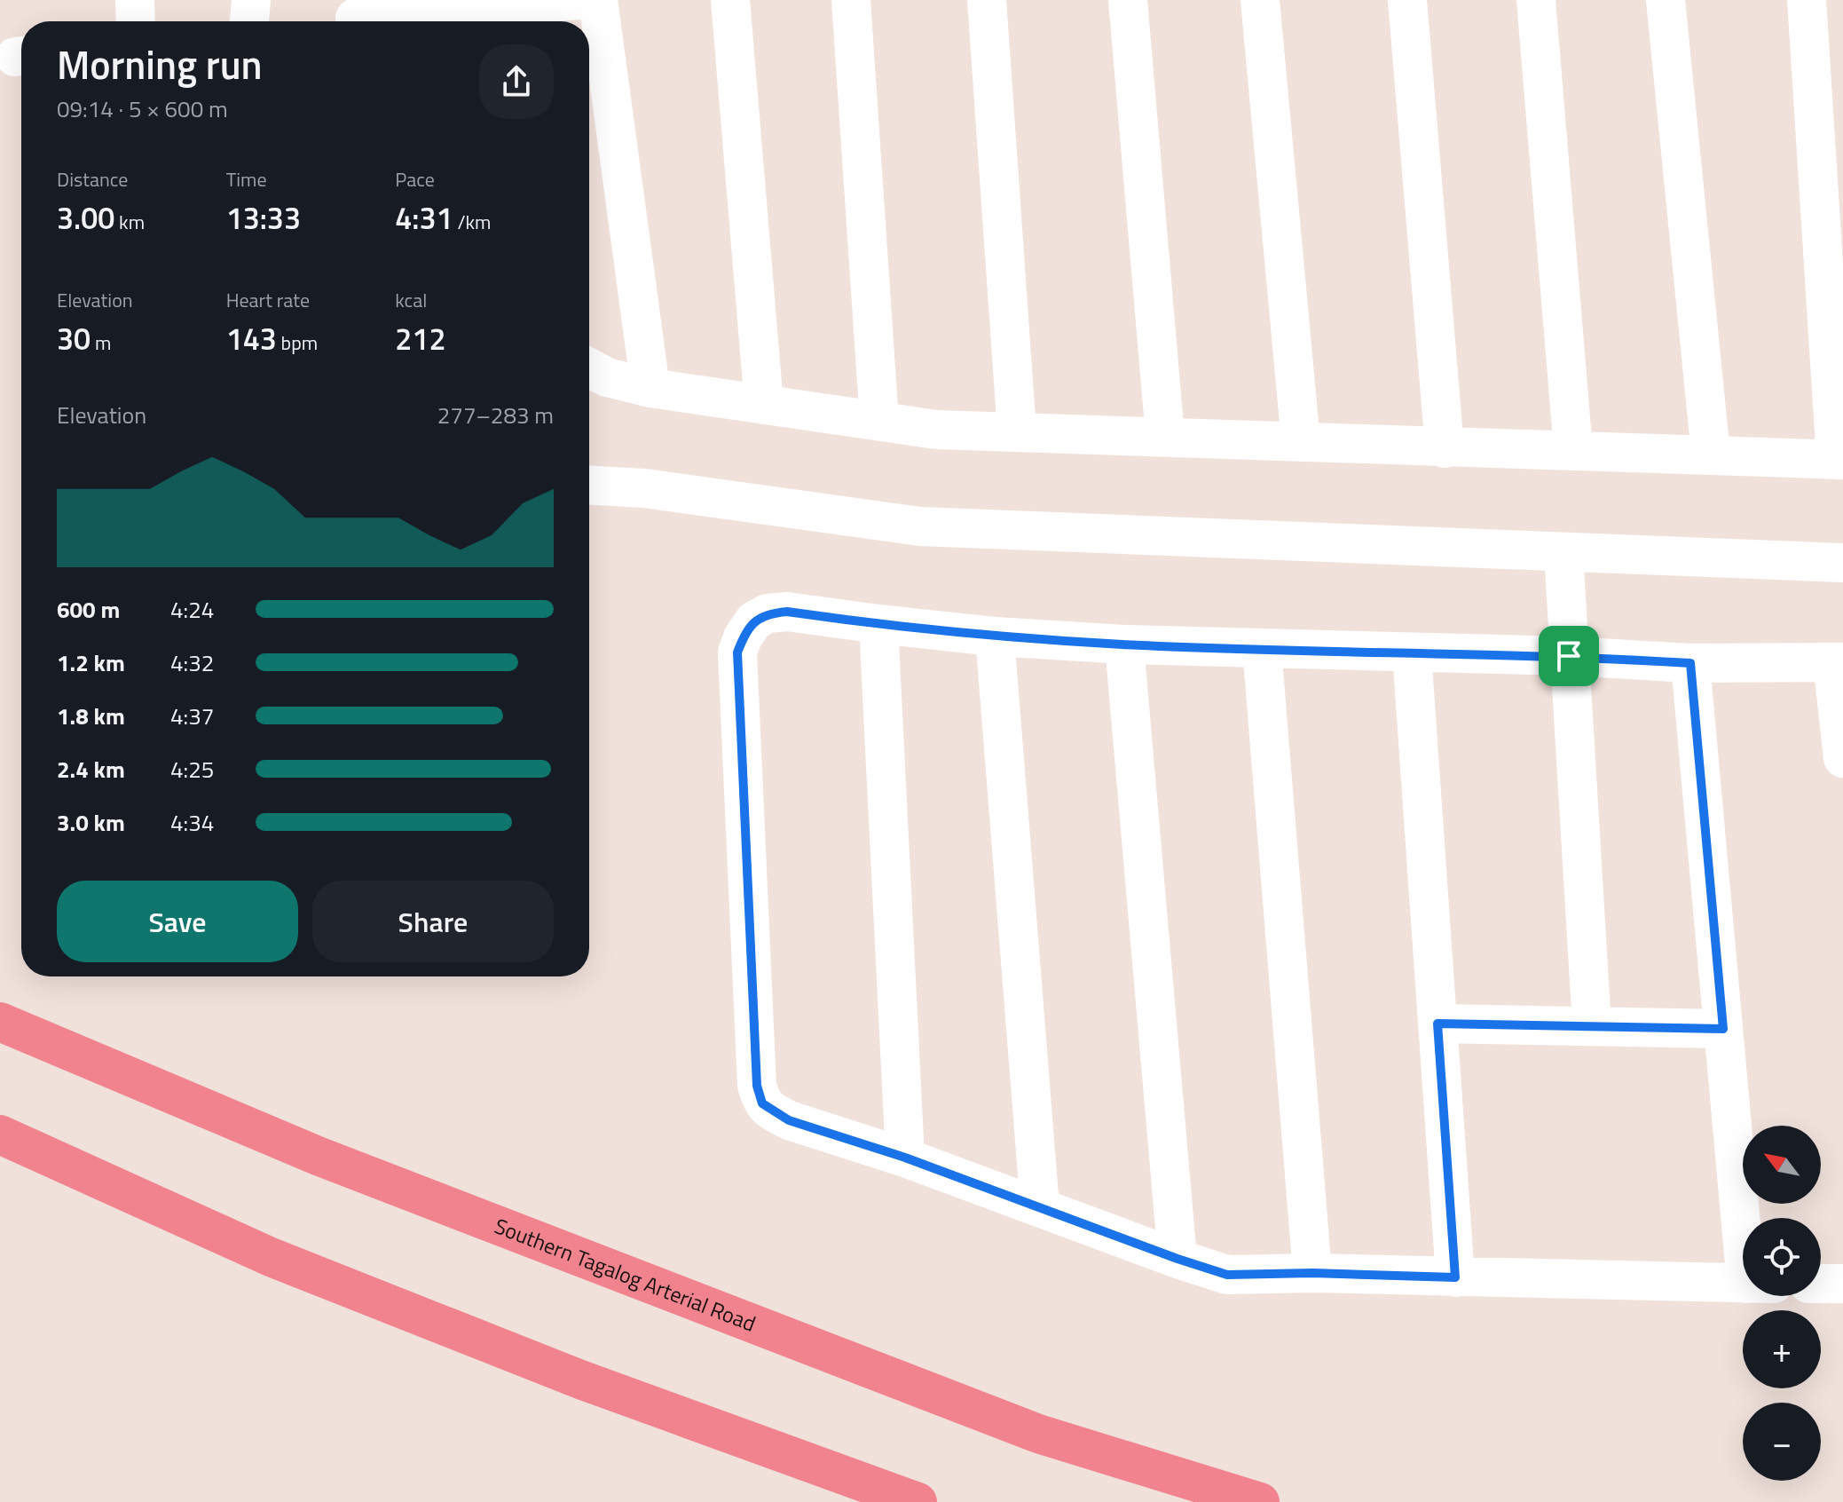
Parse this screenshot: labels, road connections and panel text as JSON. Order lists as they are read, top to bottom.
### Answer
{
  "streets": {
    "highway": ["Southern Tagalog Arterial Road"]
  },
  "north": "top left",
  "page": {
    "heading": ["Morning run", "09:14 · 5 × 600 m"],
    "stats": [
      ["Distance", "3.00 km"],
      ["Time", "13:33"],
      ["Pace", "4:31 /km"],
      ["Elevation", "30 m"],
      ["Heart rate", "143 bpm"],
      ["kcal", "212"]
    ],
    "chart": ["Elevation", "277–283 m"],
    "list": [
      {
        "name": "600 m",
        "note": "4:24"
      },
      {
        "name": "1.2 km",
        "note": "4:32"
      },
      {
        "name": "1.8 km",
        "note": "4:37"
      },
      {
        "name": "2.4 km",
        "note": "4:25"
      },
      {
        "name": "3.0 km",
        "note": "4:34"
      }
    ],
    "buttons": ["Save", "Share"],
    "map_buttons": ["+", "−"]
  }
}
